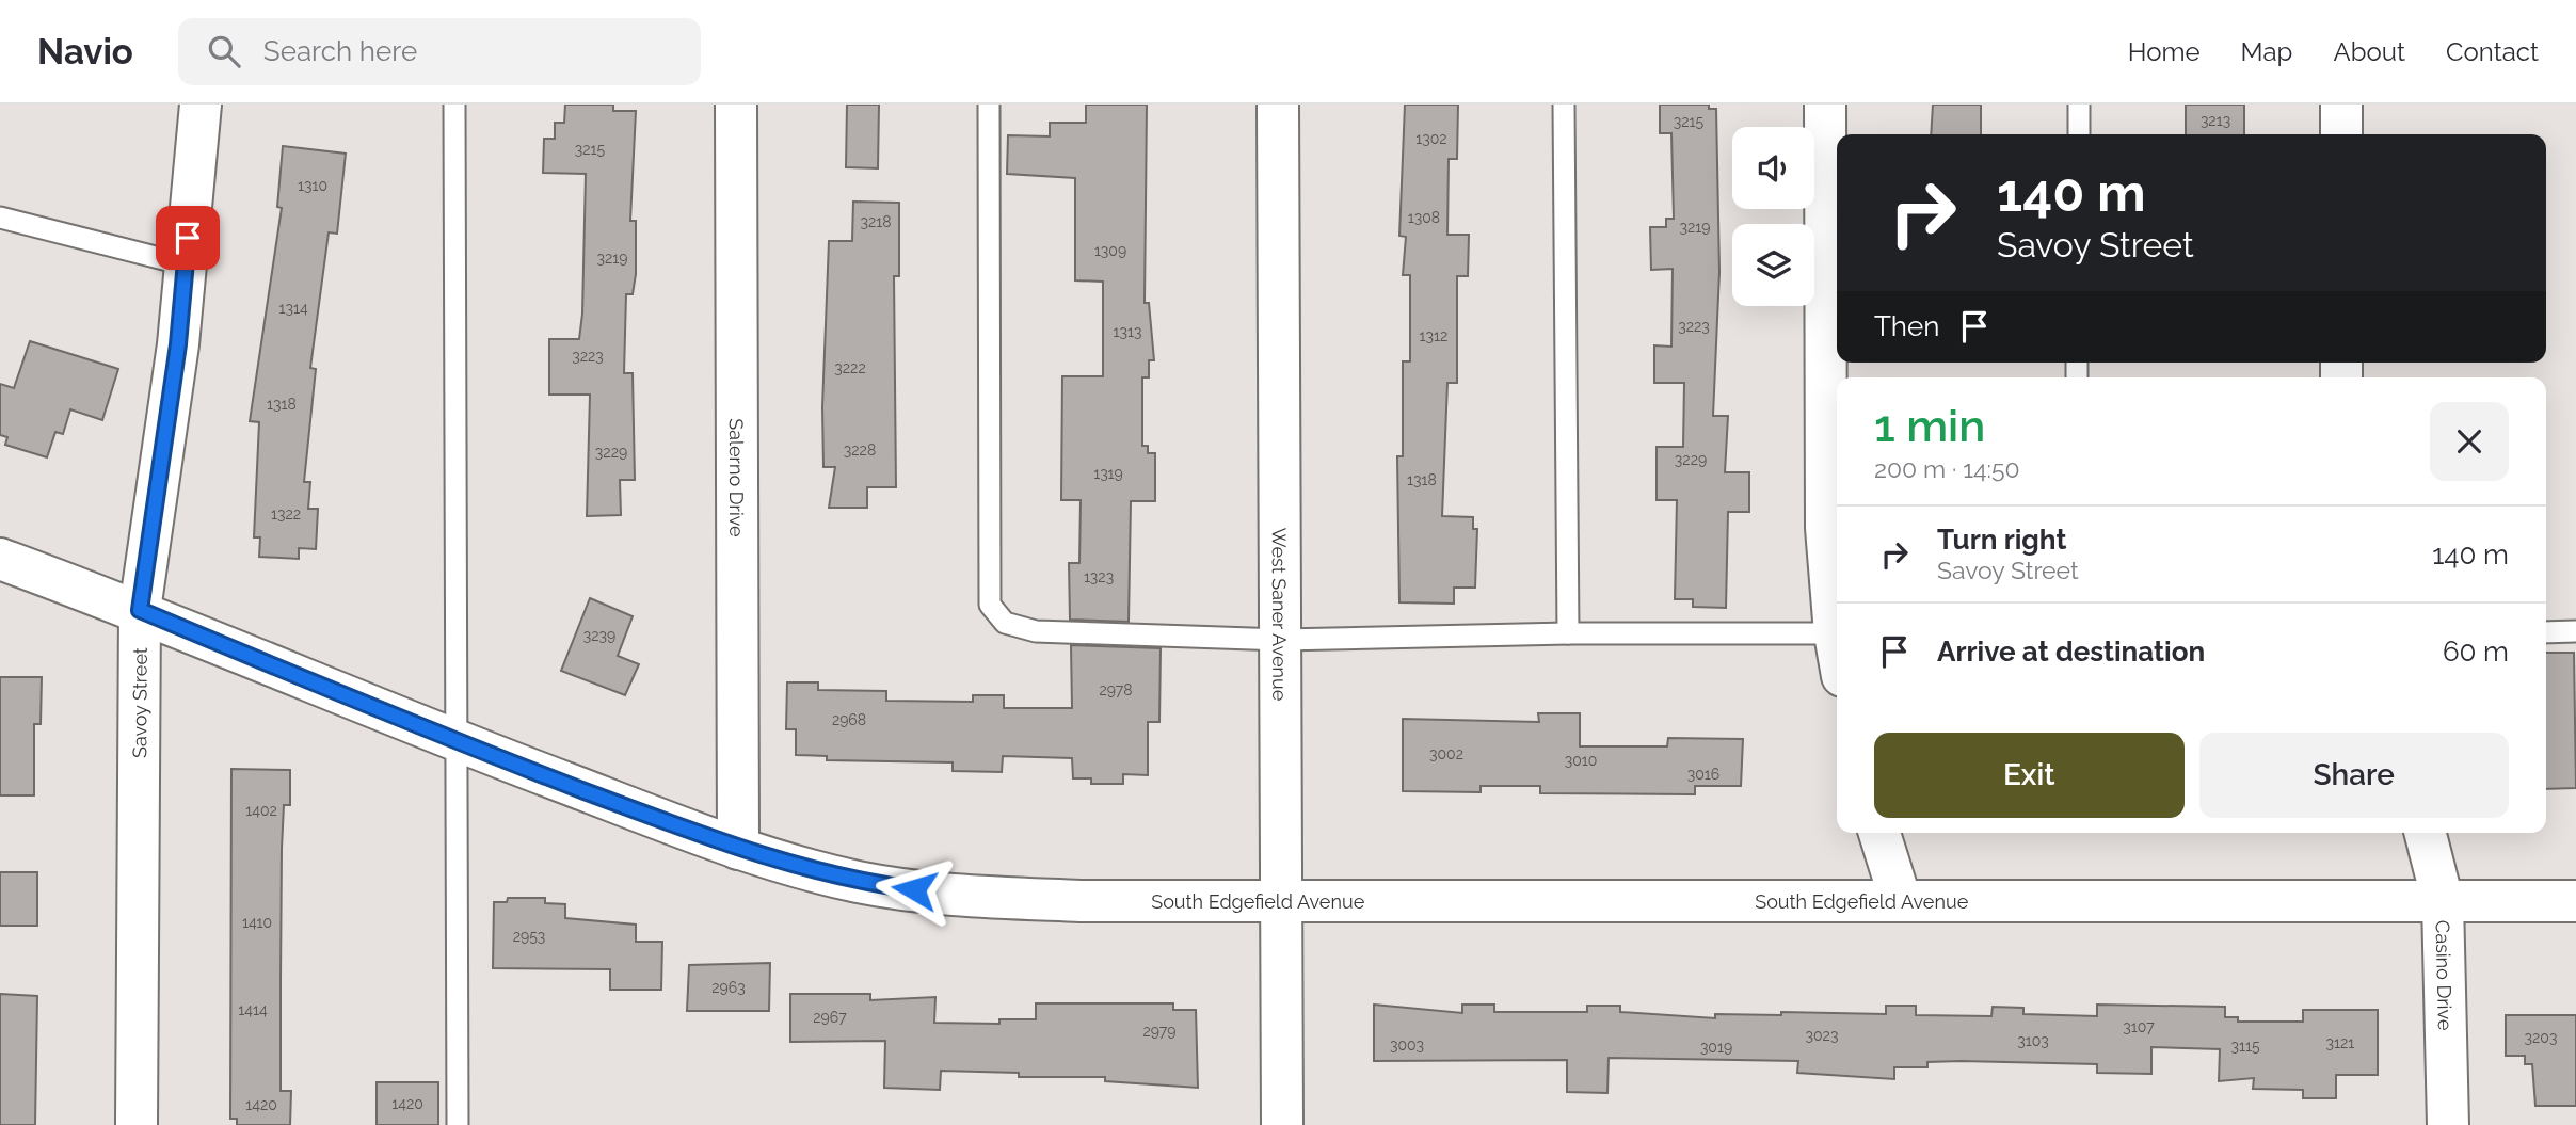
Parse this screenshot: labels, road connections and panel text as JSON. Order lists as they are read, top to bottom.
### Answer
{
  "streets": {
    "street": [
      "Salerno Drive",
      "West Saner Avenue",
      "Savoy Street",
      "South Edgefield Avenue",
      "Casino Drive"
    ]
  },
  "crossings": [
    ["Salerno Drive", "South Edgefield Avenue"],
    ["West Saner Avenue", "South Edgefield Avenue"],
    ["Savoy Street", "South Edgefield Avenue"],
    ["South Edgefield Avenue", "Casino Drive"]
  ],
  "house_numbers": [
    "3213",
    "3215",
    "1302",
    "3215",
    "1310",
    "1308",
    "3218",
    "3219",
    "1309",
    "3219",
    "1314",
    "3223",
    "1313",
    "1312",
    "3223",
    "3222",
    "1318",
    "3228",
    "3229",
    "3229",
    "1319",
    "1318",
    "1322",
    "1323",
    "3239",
    "2978",
    "2968",
    "3002",
    "3010",
    "3016",
    "1402",
    "1410",
    "2953",
    "2963",
    "1414",
    "2967",
    "3107",
    "2979",
    "3023",
    "3203",
    "3103",
    "3121",
    "3003",
    "3115",
    "3019",
    "1420",
    "1420"
  ],
  "page": {
    "header": "Navio",
    "search": "Search here",
    "nav": [
      "Home",
      "Map",
      "About",
      "Contact"
    ],
    "turn": ["140 m", "Savoy Street"],
    "then": "Then",
    "heading": ["1 min", "200 m · 14:50"],
    "list": [
      {
        "name": "Turn right",
        "note": "Savoy Street",
        "value": "140 m"
      },
      {
        "name": "Arrive at destination",
        "value": "60 m"
      }
    ],
    "buttons": ["Exit", "Share"]
  }
}
